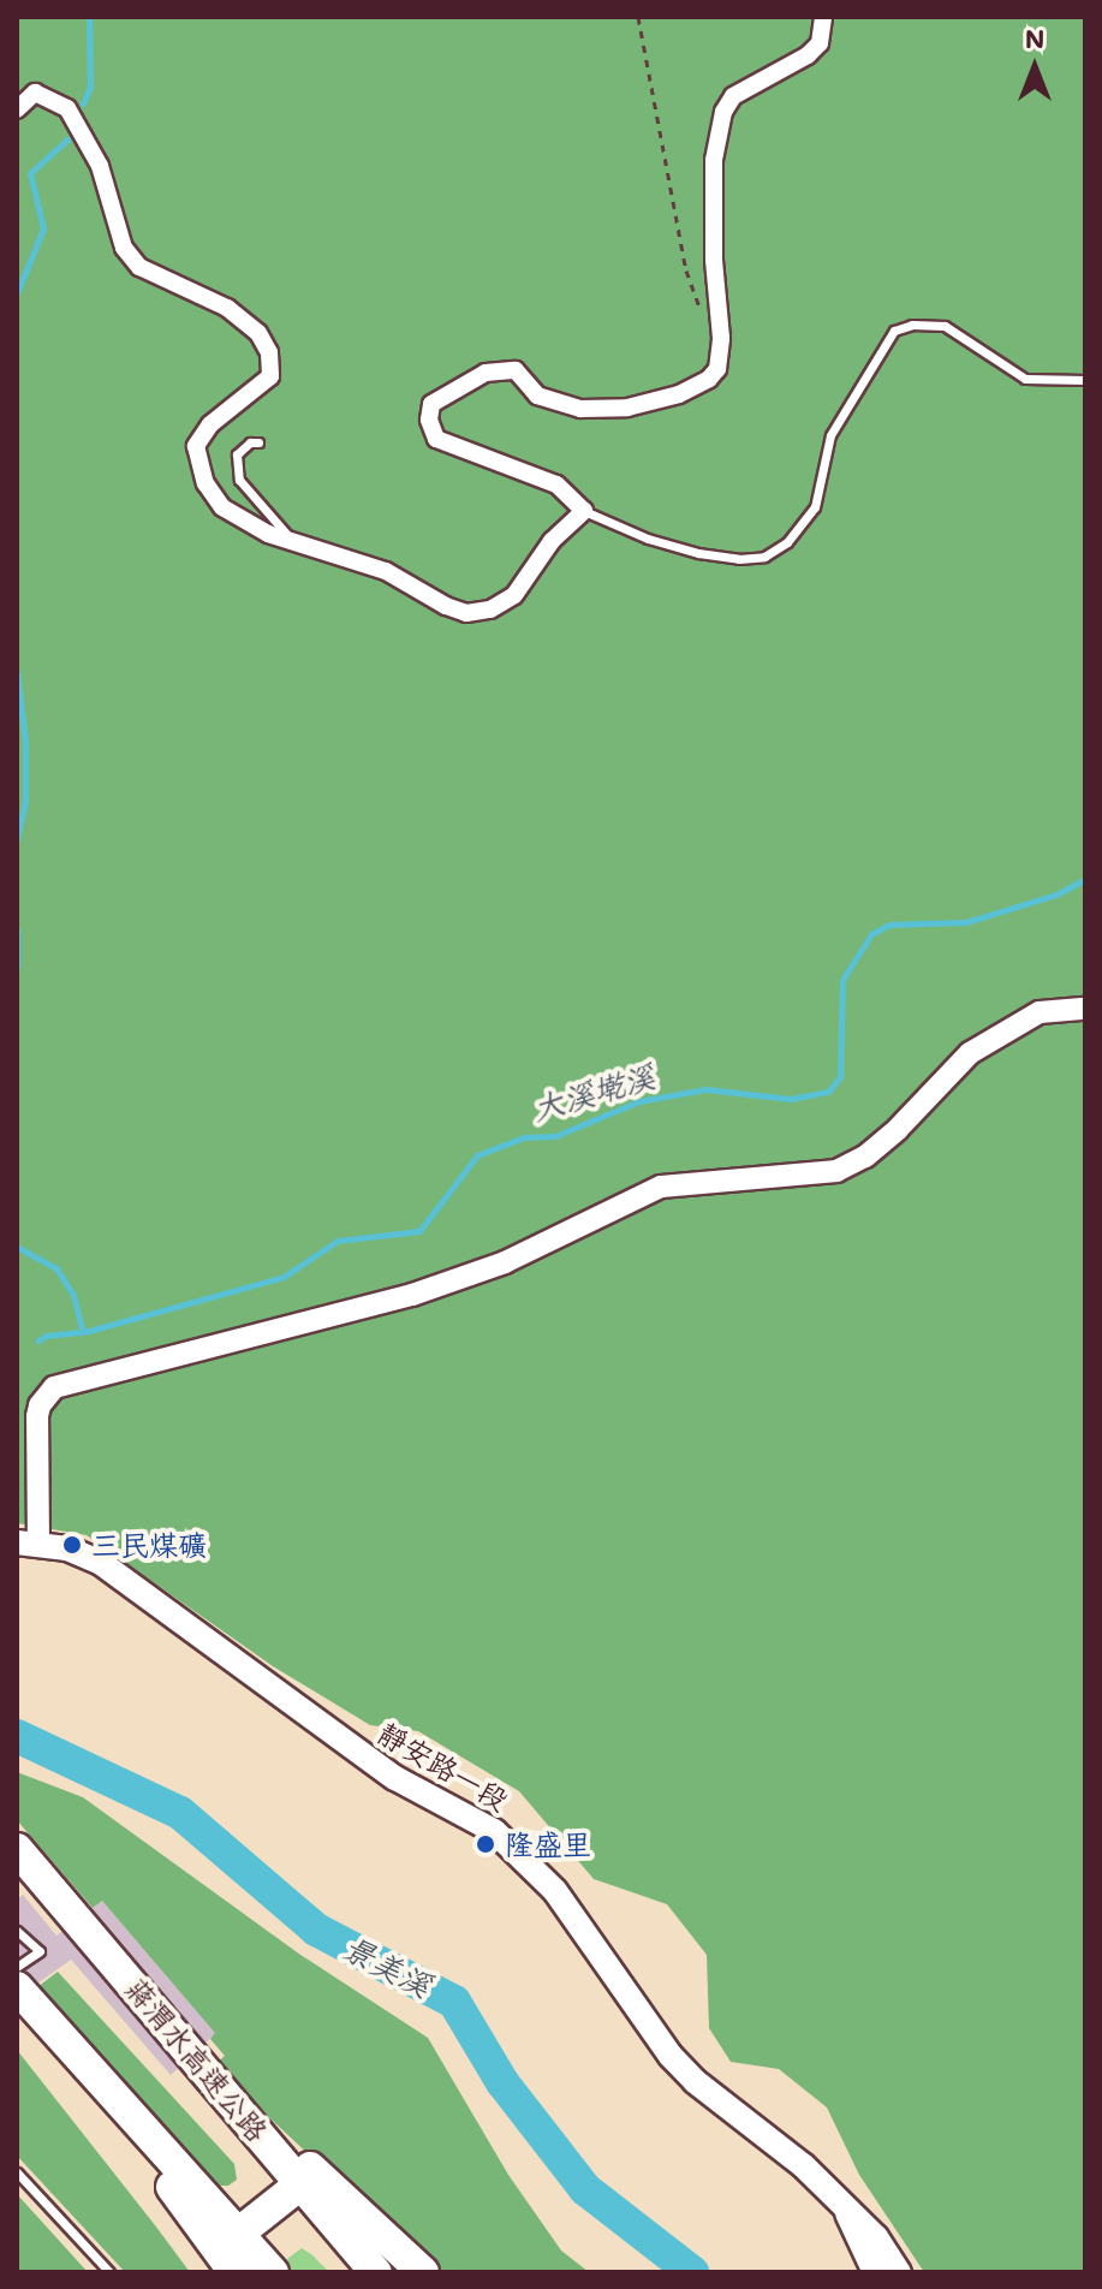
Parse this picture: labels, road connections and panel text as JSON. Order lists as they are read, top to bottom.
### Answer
{
  "streets": {
    "highway": ["蔣渭水高速公路"],
    "main road": ["靜安路一段"]
  },
  "water": ["大溪墘溪", "景美溪"],
  "places": ["三民煤礦", "隆盛里"],
  "north": "top"
}
